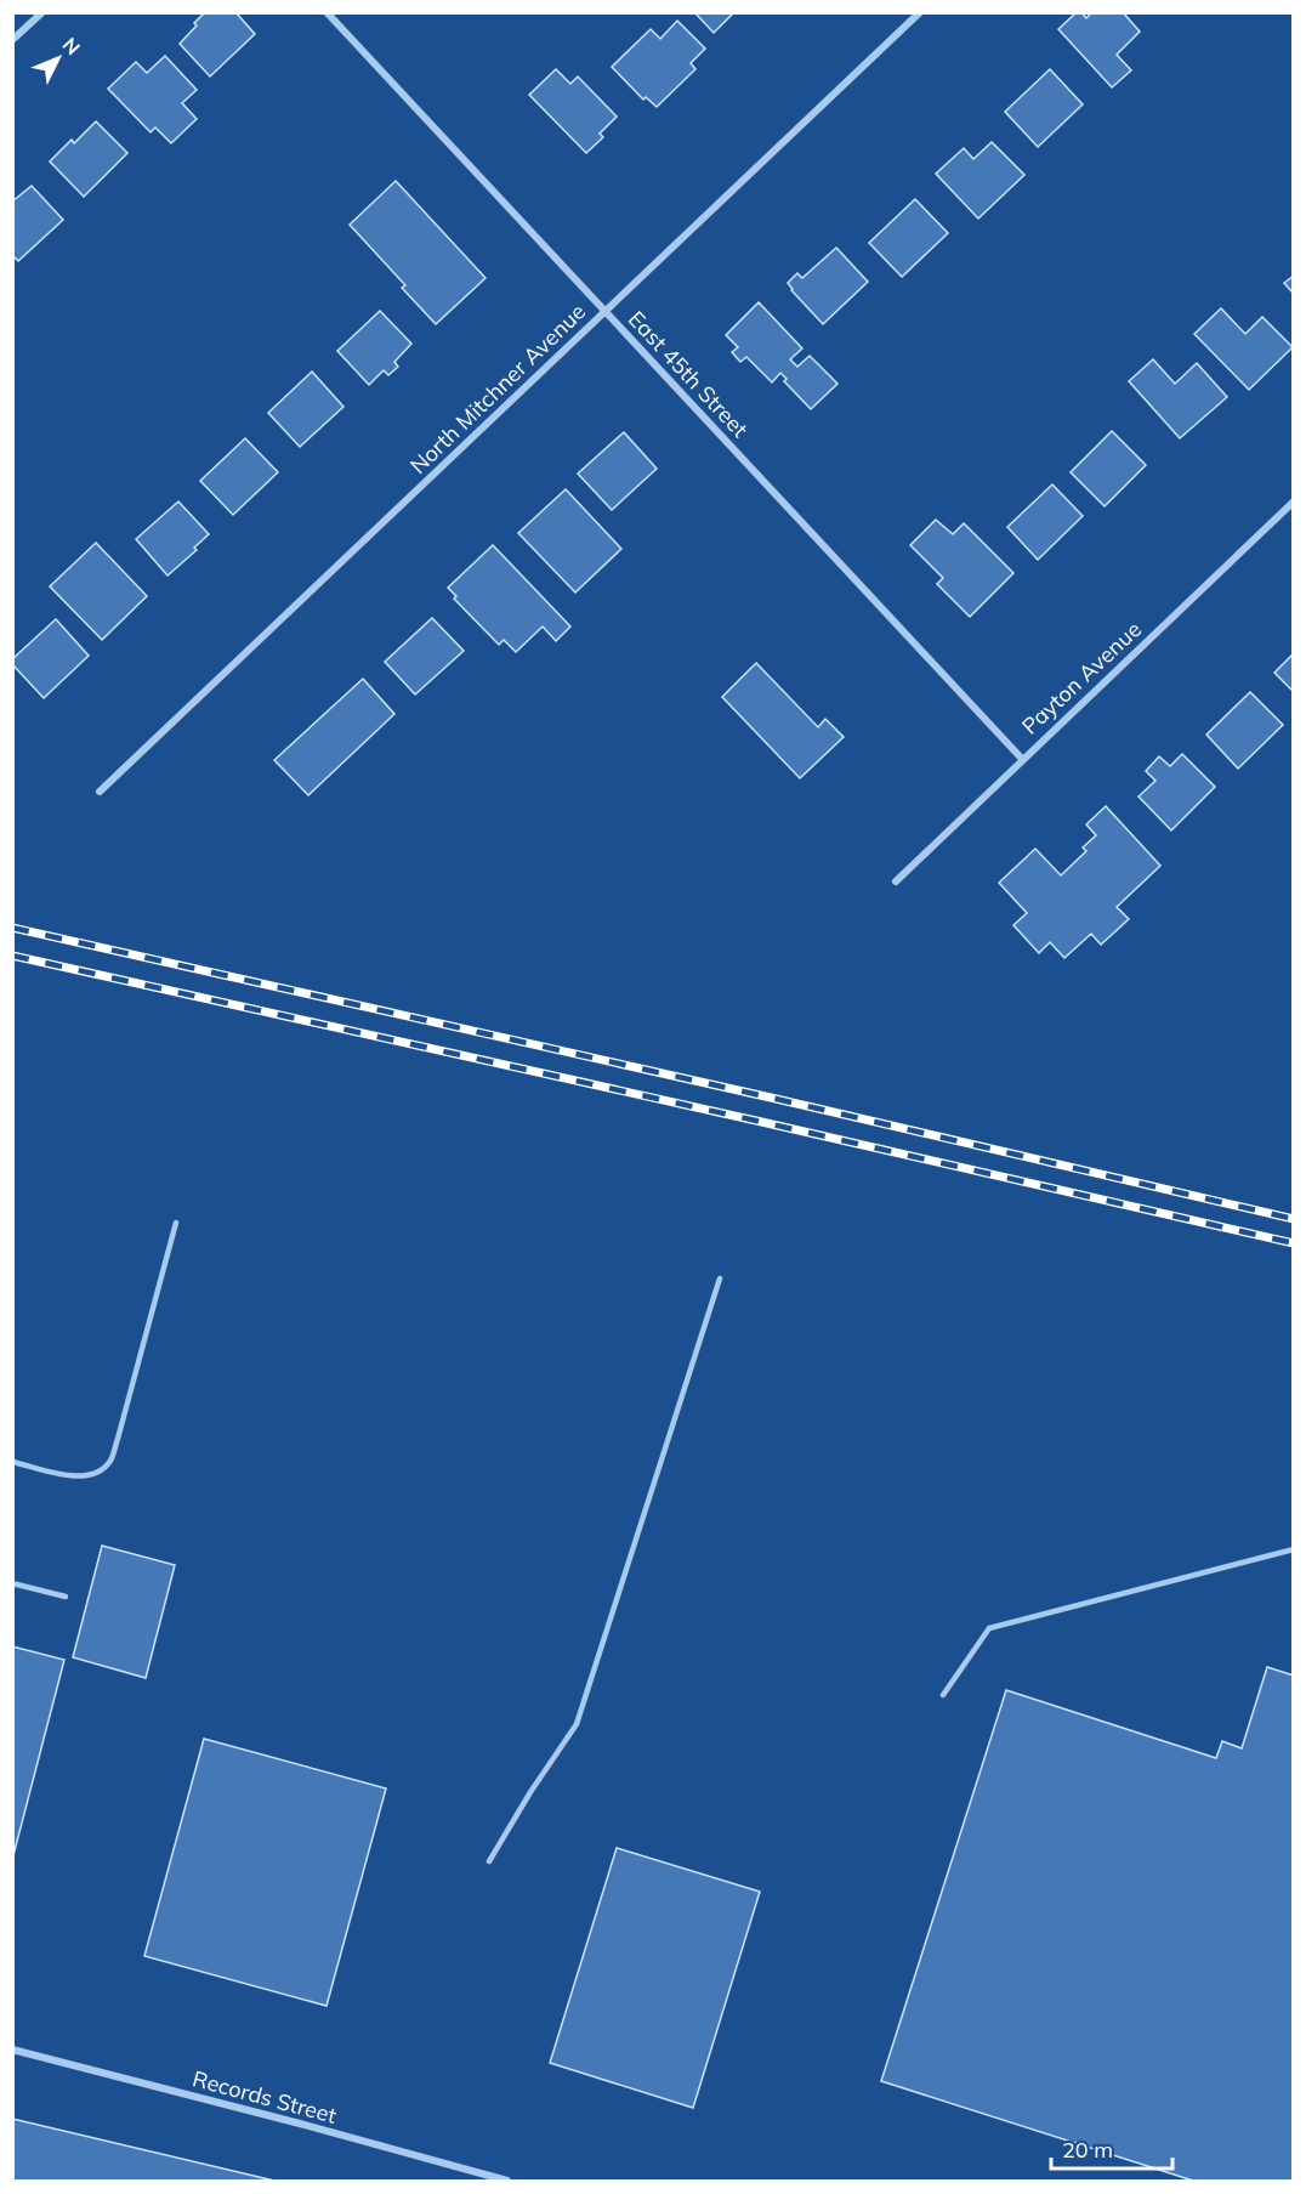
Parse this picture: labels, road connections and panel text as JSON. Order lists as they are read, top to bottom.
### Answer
{
  "streets": {
    "street": [
      "East 45th Street",
      "North Mitchner Avenue",
      "Payton Avenue",
      "Records Street"
    ]
  },
  "crossings": [
    ["East 45th Street", "North Mitchner Avenue"],
    ["East 45th Street", "Payton Avenue"]
  ],
  "scale_bar": "20 m",
  "north": "top right"
}
